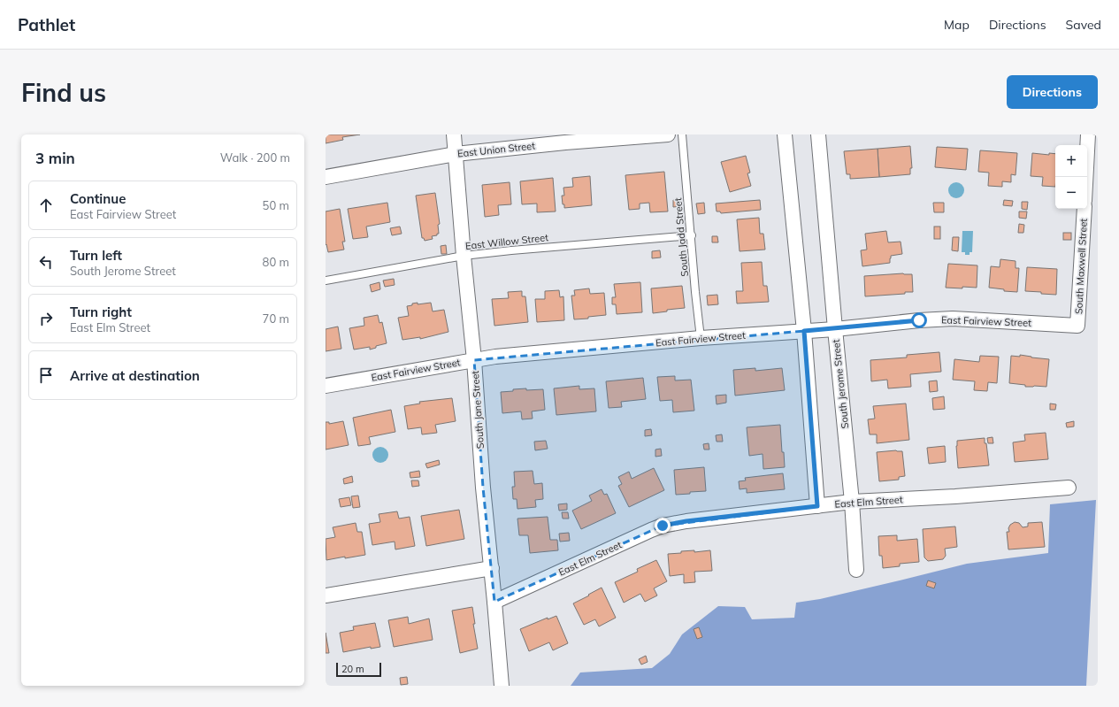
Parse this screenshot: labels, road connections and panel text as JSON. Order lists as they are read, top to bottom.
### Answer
{
  "streets": {
    "street": [
      "East Union Street",
      "South Maxwell Street",
      "East Fairview Street",
      "South Jerome Street",
      "South Jane Street",
      "East Elm Street"
    ],
    "lane": ["South Jadd Street", "East Willow Street"]
  },
  "crossings": [
    ["East Union Street", "South Jane Street"],
    ["South Jadd Street", "East Willow Street"],
    ["South Jadd Street", "East Fairview Street"],
    ["East Willow Street", "South Jane Street"],
    ["South Maxwell Street", "East Fairview Street"],
    ["East Fairview Street", "South Jerome Street"],
    ["East Fairview Street", "South Jane Street"],
    ["South Jerome Street", "East Elm Street"],
    ["South Jane Street", "East Elm Street"]
  ],
  "scale_bar": "20 m",
  "page": {
    "header": "Pathlet",
    "nav": ["Map", "Directions", "Saved"],
    "buttons": "Directions",
    "title": "Find us",
    "heading": ["3 min", "Walk · 200 m"],
    "map_buttons": ["+", "−"],
    "list": [
      ["Continue", "East Fairview Street", "50 m"],
      ["Turn left", "South Jerome Street", "80 m"],
      ["Turn right", "East Elm Street", "70 m"],
      "Arrive at destination"
    ],
    "scale": "20 m"
  }
}
